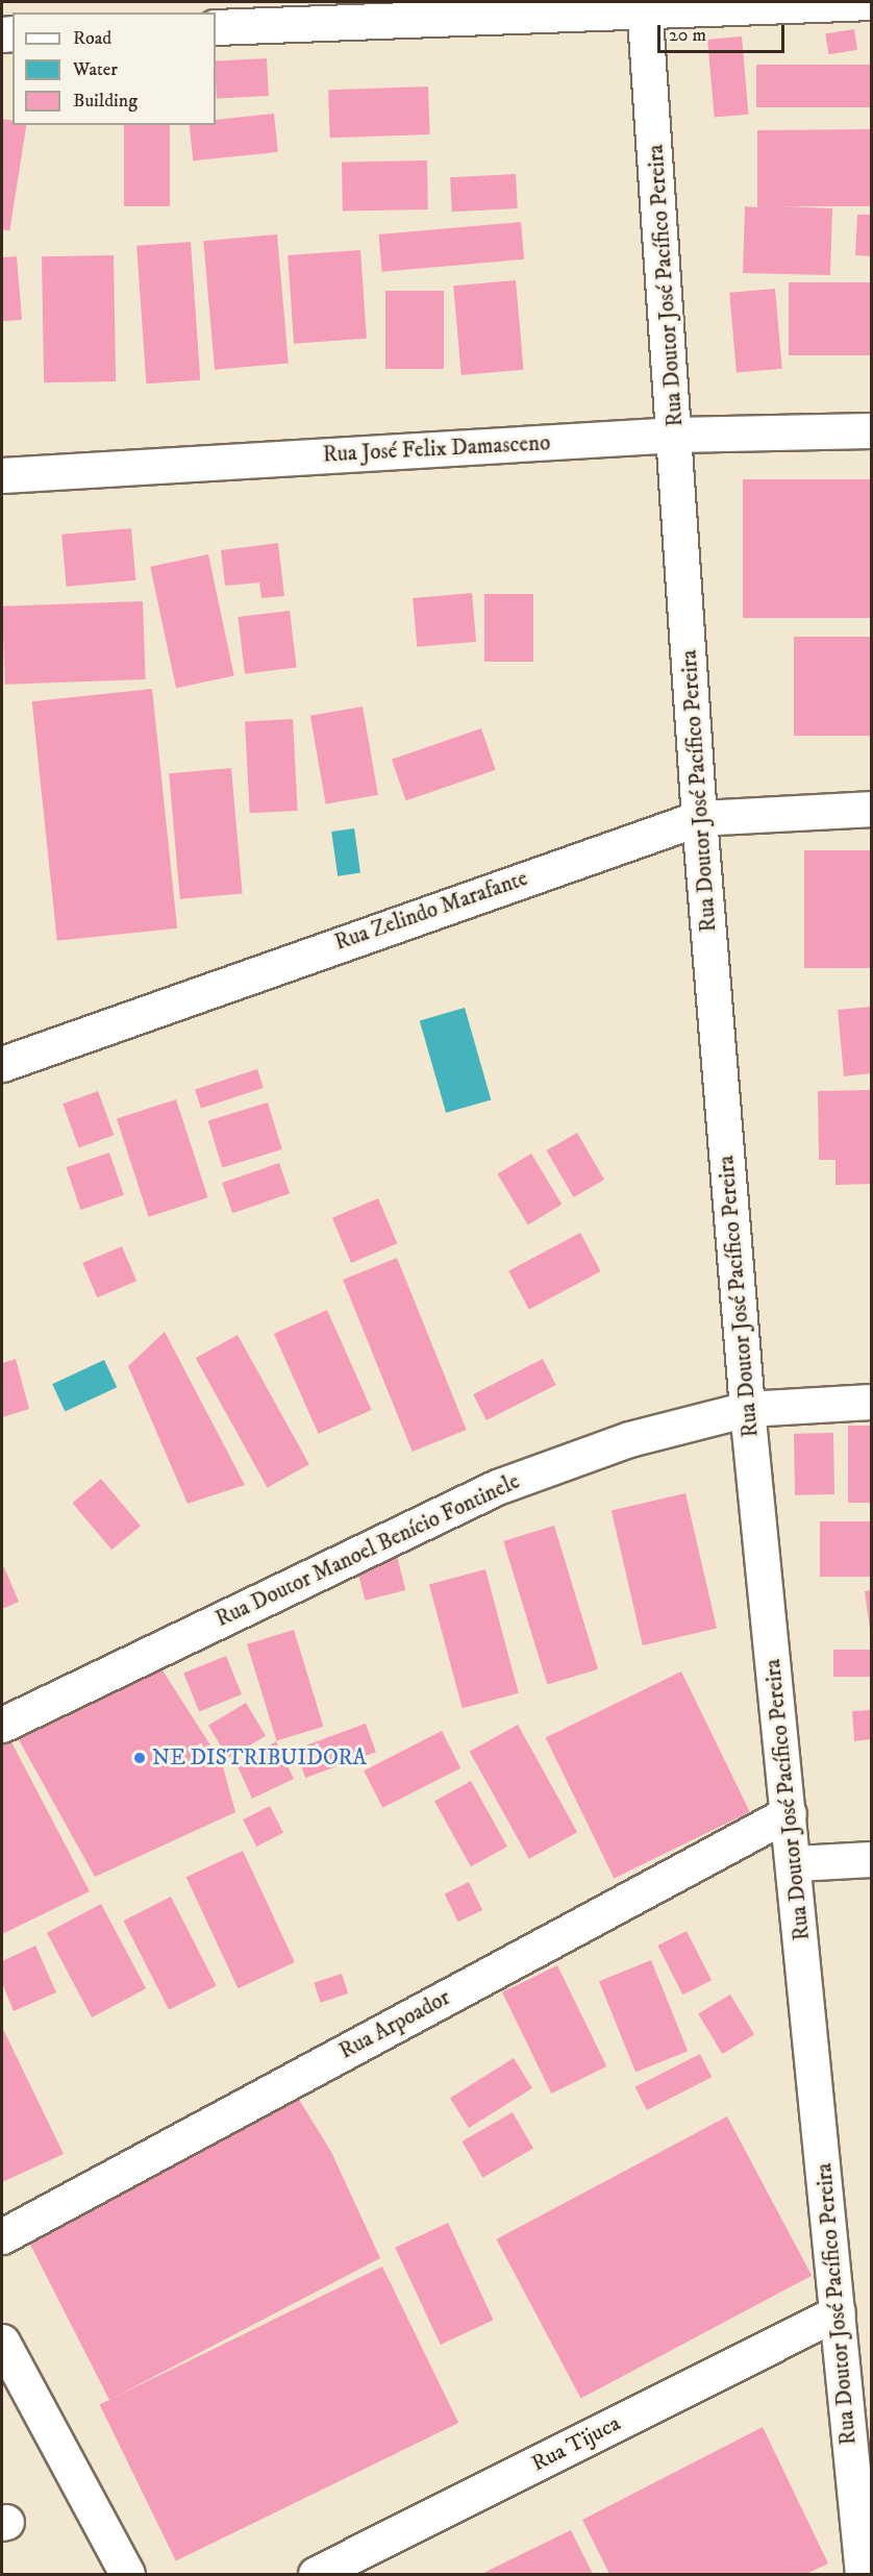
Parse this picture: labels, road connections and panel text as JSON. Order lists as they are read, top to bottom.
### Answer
{
  "streets": {
    "street": [
      "Rua Doutor José Pacífico Pereira",
      "Rua José Felix Damasceno",
      "Rua Zelindo Marafante",
      "Rua Doutor Manoel Benício Fontinele",
      "Rua Arpoador",
      "Rua Tijuca"
    ]
  },
  "crossings": [
    ["Rua Doutor José Pacífico Pereira", "Rua José Felix Damasceno"],
    ["Rua Doutor José Pacífico Pereira", "Rua Zelindo Marafante"],
    ["Rua Doutor José Pacífico Pereira", "Rua Doutor Manoel Benício Fontinele"],
    ["Rua Doutor José Pacífico Pereira", "Rua Arpoador"],
    ["Rua Doutor José Pacífico Pereira", "Rua Tijuca"]
  ],
  "places": ["NE DISTRIBUIDORA"],
  "legend": ["Road", "Water", "Building"],
  "scale_bar": "20 m"
}
